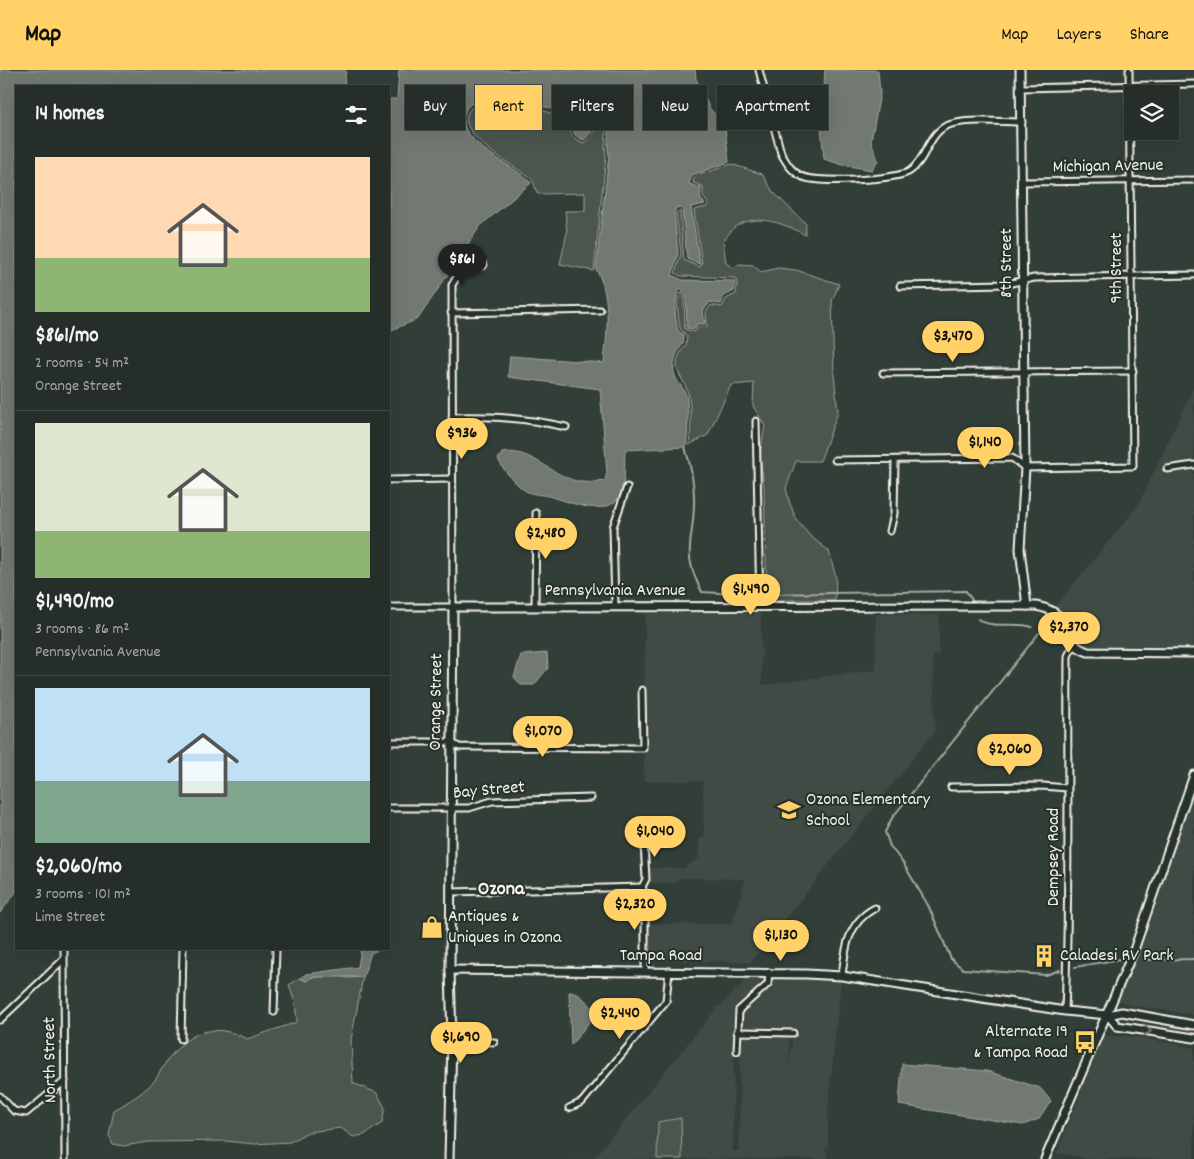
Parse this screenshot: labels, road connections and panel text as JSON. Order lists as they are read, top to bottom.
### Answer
{
  "streets": {
    "street": [
      "Michigan Avenue",
      "8th Street",
      "9th Street",
      "Pennsylvania Avenue",
      "Orange Street",
      "Bay Street",
      "Dempsey Road",
      "Tampa Road",
      "North Street"
    ]
  },
  "crossings": [
    ["Michigan Avenue", "8th Street"],
    ["Michigan Avenue", "9th Street"],
    ["8th Street", "9th Street"],
    ["8th Street", "Pennsylvania Avenue"],
    ["Pennsylvania Avenue", "Orange Street"],
    ["Pennsylvania Avenue", "Dempsey Road"],
    ["Orange Street", "Bay Street"],
    ["Orange Street", "Tampa Road"],
    ["Dempsey Road", "Tampa Road"]
  ],
  "districts": ["Ozona"],
  "places": {
    "school or university": ["Ozona Elementary School"],
    "shop": ["Antiques & Uniques in Ozona"],
    "building": ["Caladesi RV Park"],
    "bus stop": ["Alternate 19 & Tampa Road"]
  },
  "page": {
    "header": "Map",
    "nav": ["Map", "Layers", "Share"],
    "chip": [
      "Buy",
      "Rent",
      "Filters",
      "New",
      "Apartment"
    ],
    "heading": "14 homes",
    "list": [
      {
        "name": "$861/mo",
        "note": "2 rooms · 54 m² · Orange Street"
      },
      {
        "name": "$1,490/mo",
        "note": "3 rooms · 86 m² · Pennsylvania Avenue"
      },
      {
        "name": "$2,060/mo",
        "note": "3 rooms · 101 m² · Lime Street"
      }
    ],
    "price": [
      "$861",
      "$3,470",
      "$936",
      "$1,140",
      "$2,480",
      "$1,490",
      "$2,370",
      "$1,070",
      "$2,060",
      "$1,040",
      "$2,320",
      "$1,130",
      "$2,440",
      "$1,690"
    ]
  }
}
